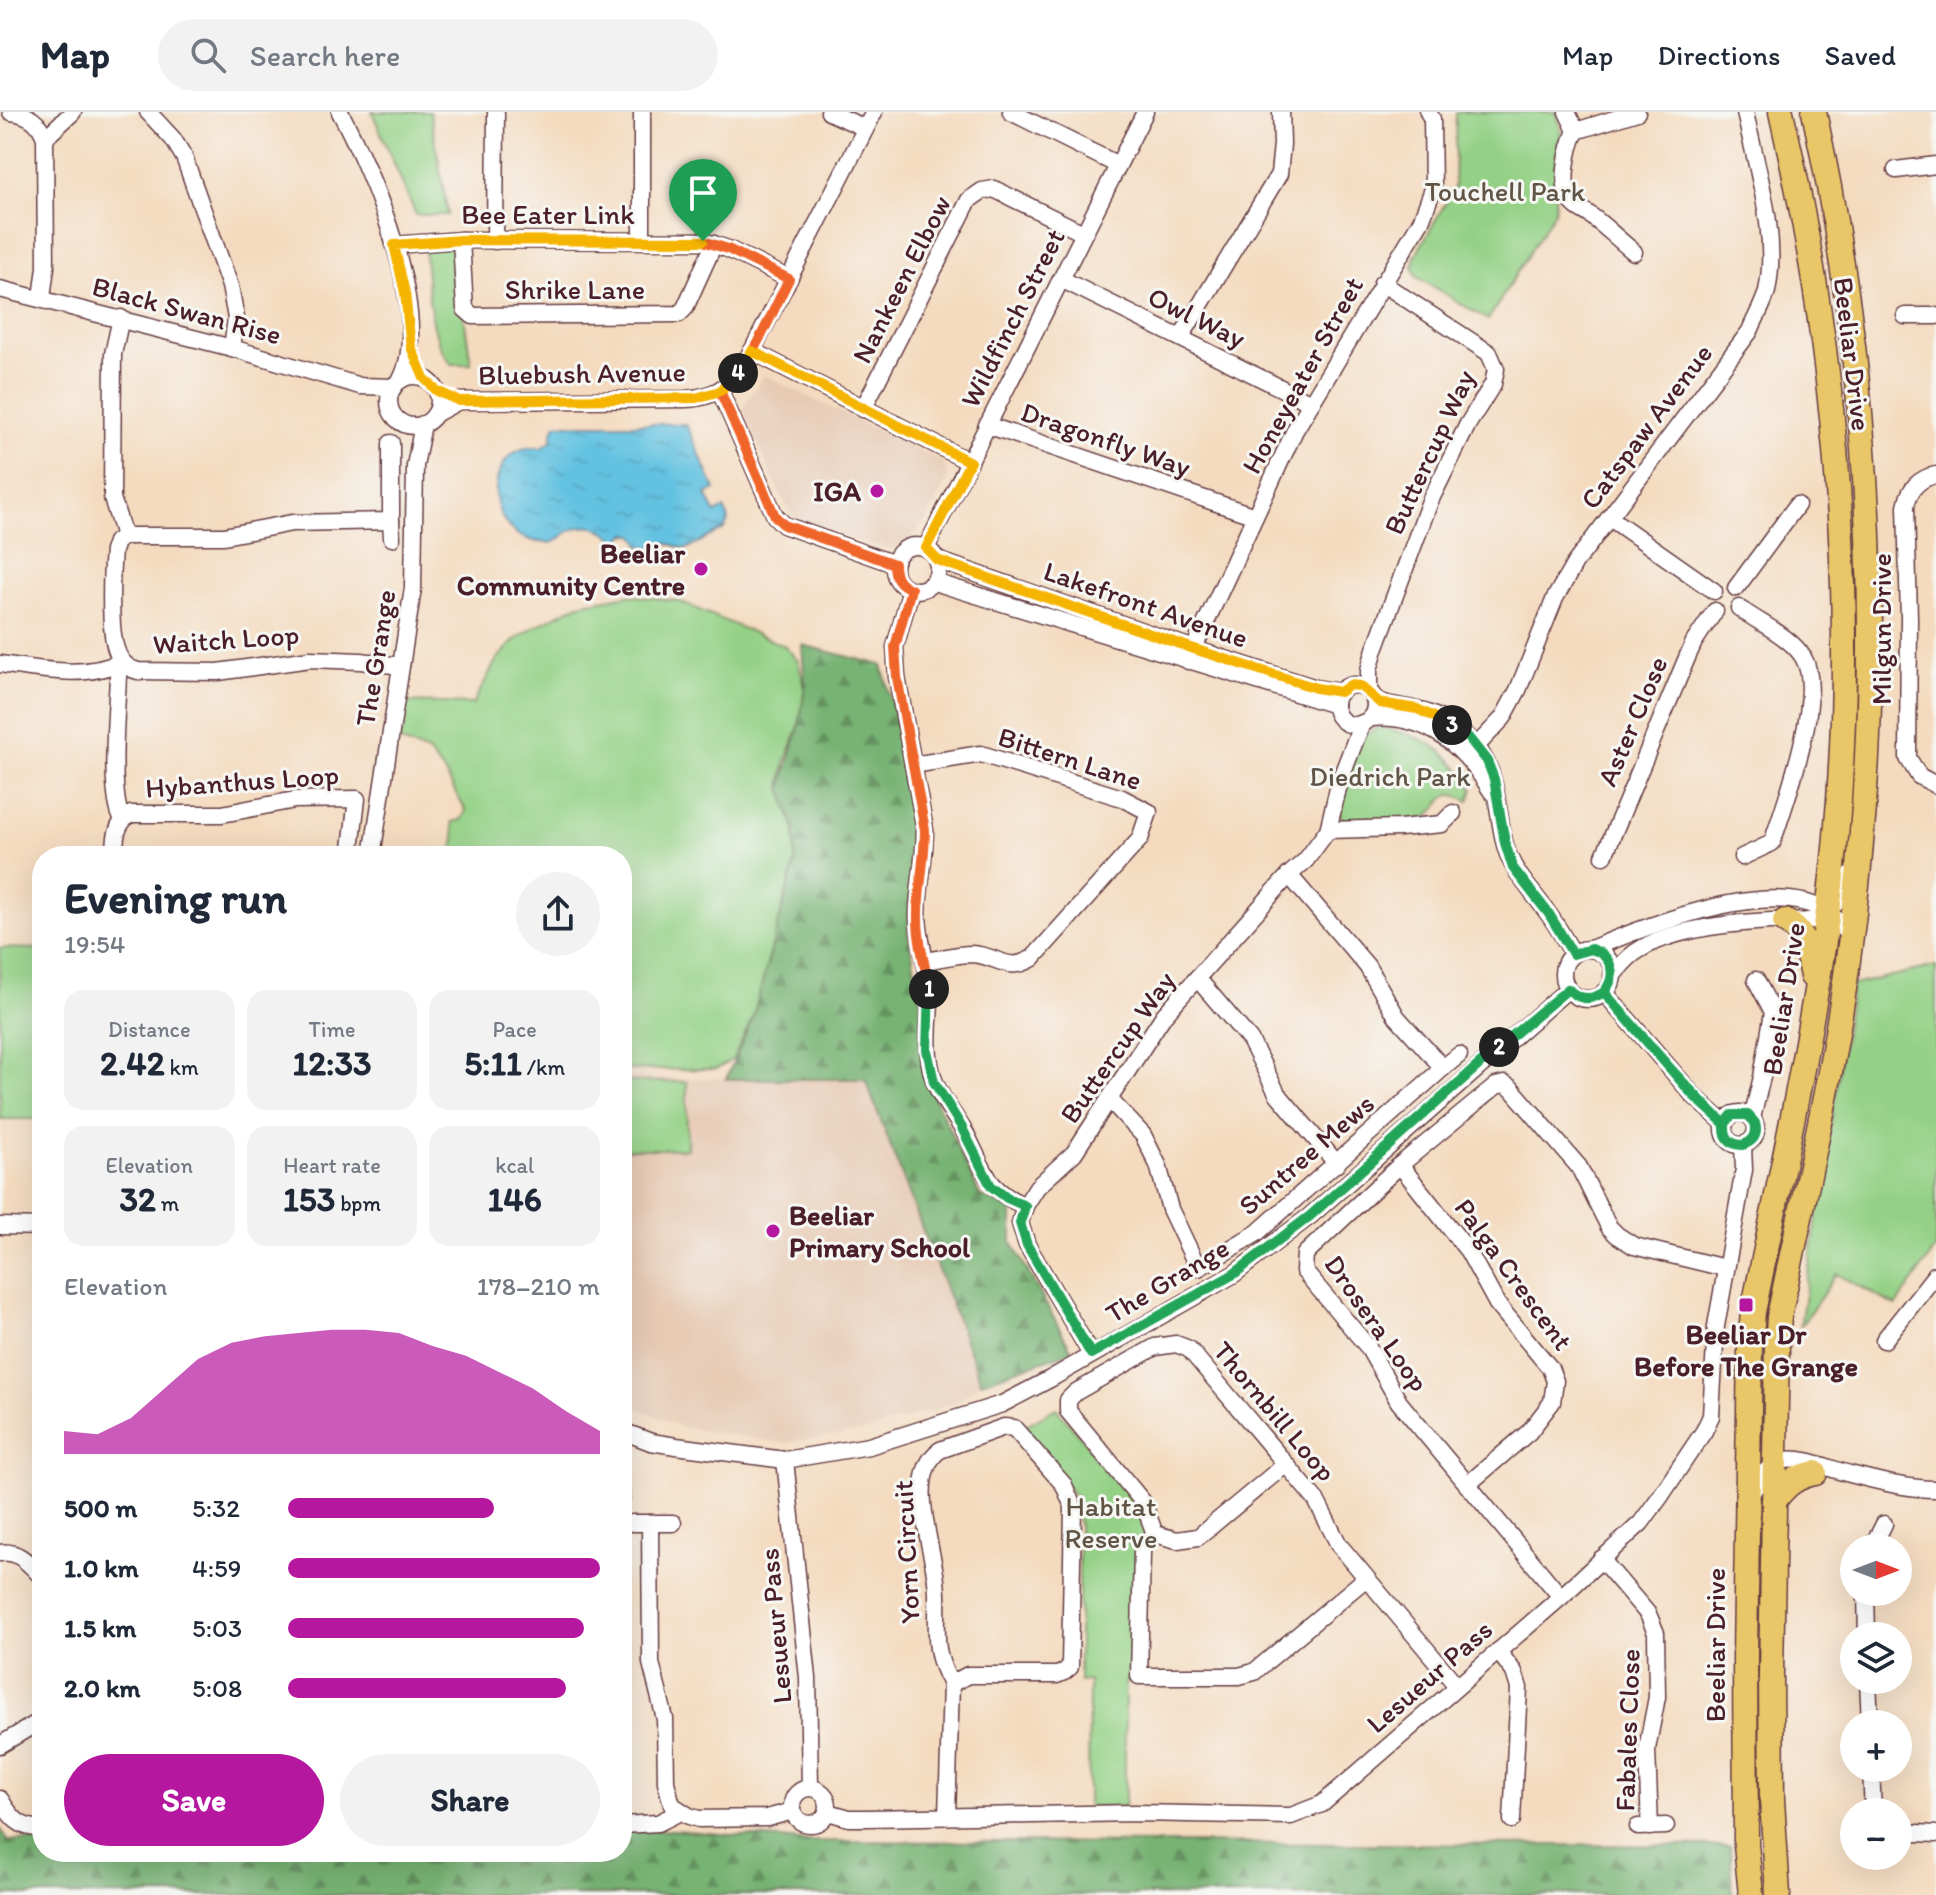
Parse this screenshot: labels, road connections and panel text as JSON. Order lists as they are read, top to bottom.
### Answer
{
  "streets": {
    "highway": ["Beeliar Drive"],
    "street": [
      "Bee Eater Link",
      "Nankeen Elbow",
      "Shrike Lane",
      "Black Swan Rise",
      "Owl Way",
      "Wildfinch Street",
      "Bluebush Avenue",
      "Honeyeater Street",
      "Catspaw Avenue",
      "Dragonfly Way",
      "Buttercup Way",
      "Lakefront Avenue",
      "Milgun Drive",
      "Waitch Loop",
      "The Grange",
      "Aster Close",
      "Bittern Lane",
      "Hybanthus Loop",
      "Suntree Mews",
      "Palga Crescent",
      "Drosera Loop",
      "Thornbill Loop",
      "Yorn Circuit",
      "Lesueur Pass",
      "Fabales Close"
    ]
  },
  "crossings": [
    ["Bee Eater Link", "Shrike Lane"],
    ["Bee Eater Link", "Bluebush Avenue"],
    ["Nankeen Elbow", "Wildfinch Street"],
    ["Black Swan Rise", "Bluebush Avenue"],
    ["Black Swan Rise", "The Grange"],
    ["Owl Way", "Wildfinch Street"],
    ["Owl Way", "Honeyeater Street"],
    ["Wildfinch Street", "Dragonfly Way"],
    ["Wildfinch Street", "Lakefront Avenue"],
    ["Bluebush Avenue", "The Grange"],
    ["Honeyeater Street", "Dragonfly Way"],
    ["Honeyeater Street", "Buttercup Way"],
    ["Honeyeater Street", "Lakefront Avenue"],
    ["Buttercup Way", "Lakefront Avenue"],
    ["Buttercup Way", "Suntree Mews"],
    ["Waitch Loop", "The Grange"],
    ["The Grange", "Lesueur Pass"],
    ["Palga Crescent", "Drosera Loop"],
    ["Drosera Loop", "Lesueur Pass"],
    ["Thornbill Loop", "Lesueur Pass"],
    ["Yorn Circuit", "Lesueur Pass"],
    ["Lesueur Pass", "Fabales Close"]
  ],
  "parks": ["Touchell Park", "Diedrich Park", "Habitat Reserve"],
  "places": {
    "other": ["IGA", "Beeliar Community Centre", "Beeliar Primary School"],
    "transit": ["Beeliar Dr Before The Grange"]
  },
  "north": "right",
  "page": {
    "header": "Map",
    "search": "Search here",
    "nav": ["Map", "Directions", "Saved"],
    "pins": [
      "4",
      "3",
      "1",
      "2"
    ],
    "heading": ["Evening run", "19:54"],
    "stats": [
      ["Distance", "2.42 km"],
      ["Time", "12:33"],
      ["Pace", "5:11 /km"],
      ["Elevation", "32 m"],
      ["Heart rate", "153 bpm"],
      ["kcal", "146"]
    ],
    "chart": ["Elevation", "178–210 m"],
    "list": [
      {
        "name": "500 m",
        "note": "5:32"
      },
      {
        "name": "1.0 km",
        "note": "4:59"
      },
      {
        "name": "1.5 km",
        "note": "5:03"
      },
      {
        "name": "2.0 km",
        "note": "5:08"
      }
    ],
    "map_buttons": ["+", "−"],
    "buttons": ["Save", "Share"]
  }
}
